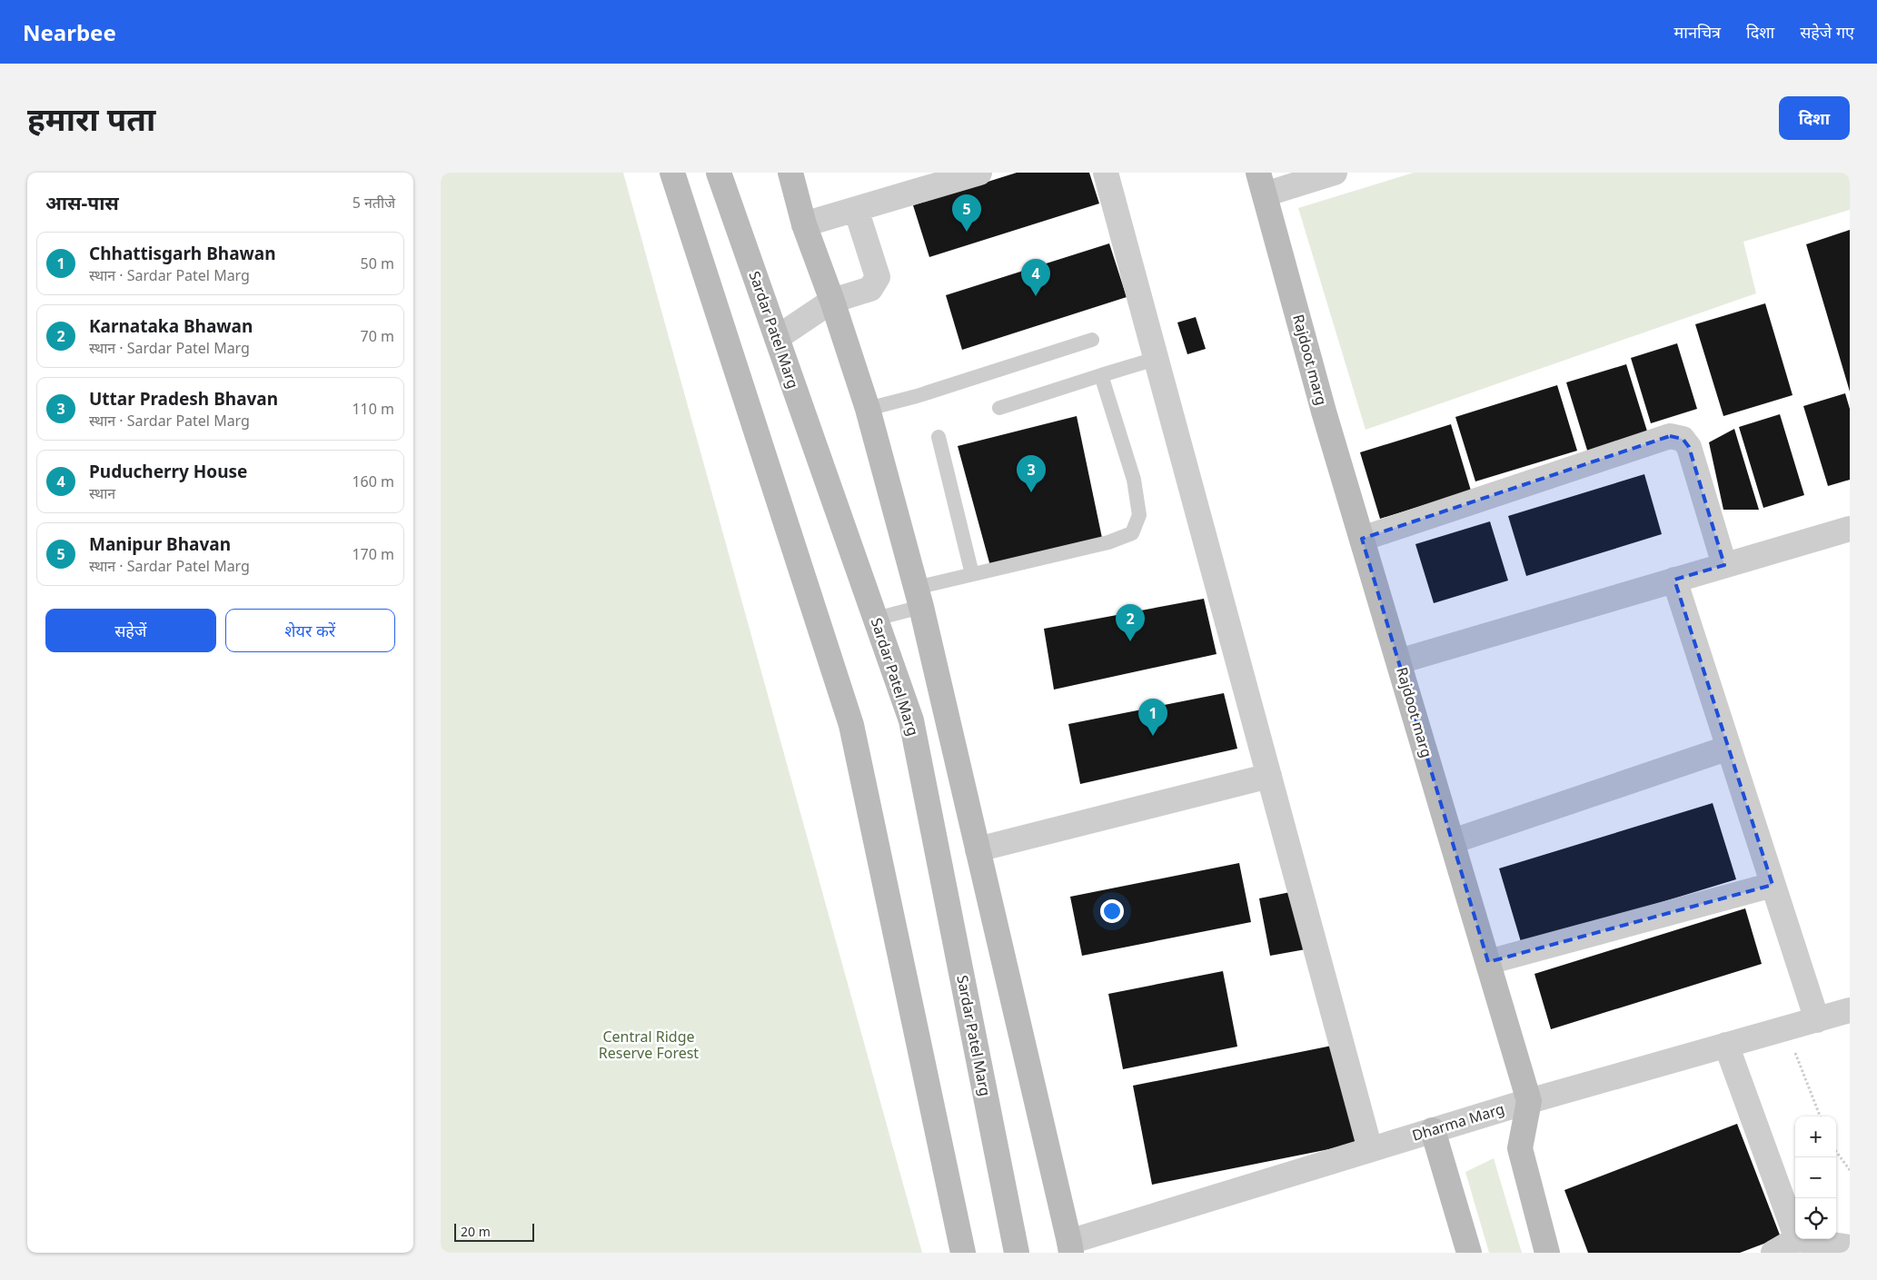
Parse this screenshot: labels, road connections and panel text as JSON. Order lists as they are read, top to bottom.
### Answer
{
  "streets": {
    "street": ["Sardar Patel Marg", "Rajdoot marg", "Dharma Marg"]
  },
  "crossings": [
    ["Rajdoot marg", "Dharma Marg"]
  ],
  "parks": ["Central Ridge Reserve Forest"],
  "scale_bar": "20 m",
  "page": {
    "header": "Nearbee",
    "nav": ["मानचित्र", "दिशा", "सहेजे गए"],
    "buttons": [
      "दिशा",
      ["सहेजें", "शेयर करें"]
    ],
    "title": "हमारा पता",
    "heading": ["आस-पास", "5 नतीजे"],
    "pins": [
      "5",
      "4",
      "3",
      "2",
      "1"
    ],
    "list": [
      {
        "mark": "1",
        "name": "Chhattisgarh Bhawan",
        "note": "स्थान · Sardar Patel Marg",
        "value": "50 m"
      },
      {
        "mark": "2",
        "name": "Karnataka Bhawan",
        "note": "स्थान · Sardar Patel Marg",
        "value": "70 m"
      },
      {
        "mark": "3",
        "name": "Uttar Pradesh Bhavan",
        "note": "स्थान · Sardar Patel Marg",
        "value": "110 m"
      },
      {
        "mark": "4",
        "name": "Puducherry House",
        "note": "स्थान",
        "value": "160 m"
      },
      {
        "mark": "5",
        "name": "Manipur Bhavan",
        "note": "स्थान · Sardar Patel Marg",
        "value": "170 m"
      }
    ],
    "map_buttons": ["+", "−"],
    "scale": "20 m"
  }
}
